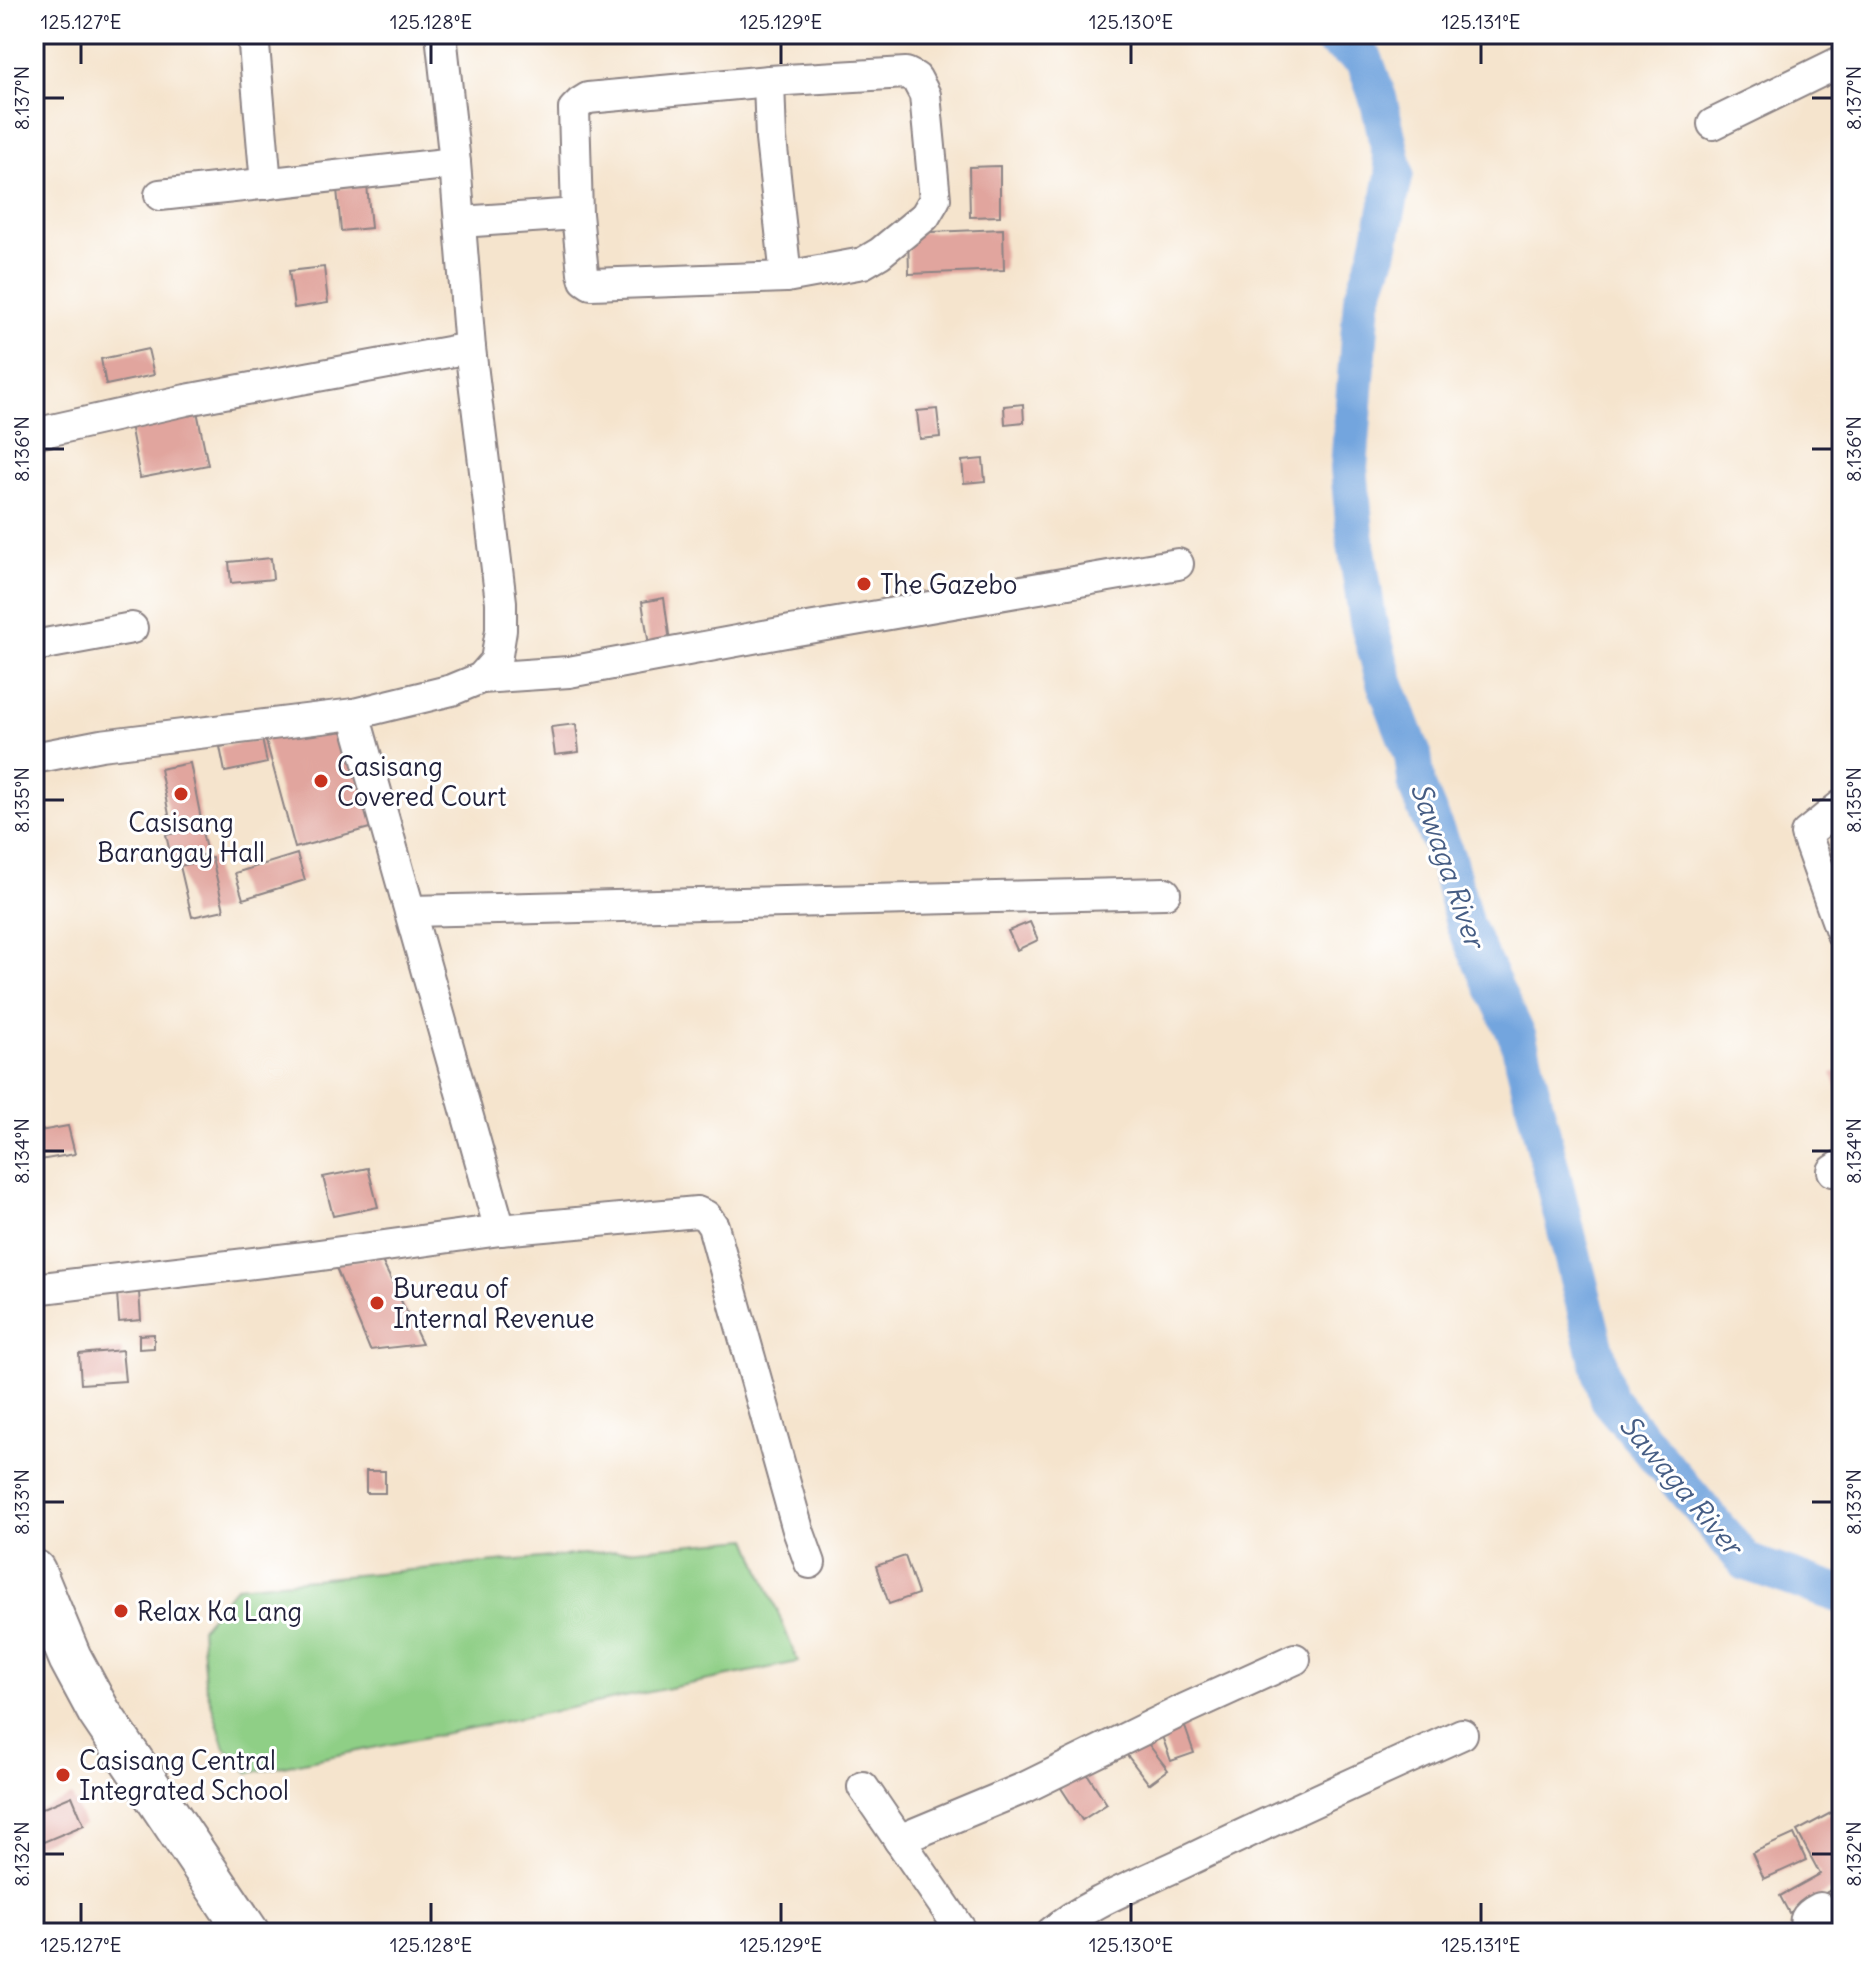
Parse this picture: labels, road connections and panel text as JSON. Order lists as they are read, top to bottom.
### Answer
{
  "water": ["Sawaga River"],
  "places": [
    "The Gazebo",
    "Casisang Covered Court",
    "Casisang Barangay Hall",
    "Bureau of Internal Revenue",
    "Relax Ka Lang",
    "Casisang Central Integrated School"
  ],
  "coordinates": [
    "125.127°E",
    "125.128°E",
    "125.129°E",
    "125.130°E",
    "125.131°E",
    "8.137°N",
    "8.136°N",
    "8.135°N",
    "8.134°N",
    "8.133°N",
    "8.132°N"
  ]
}
